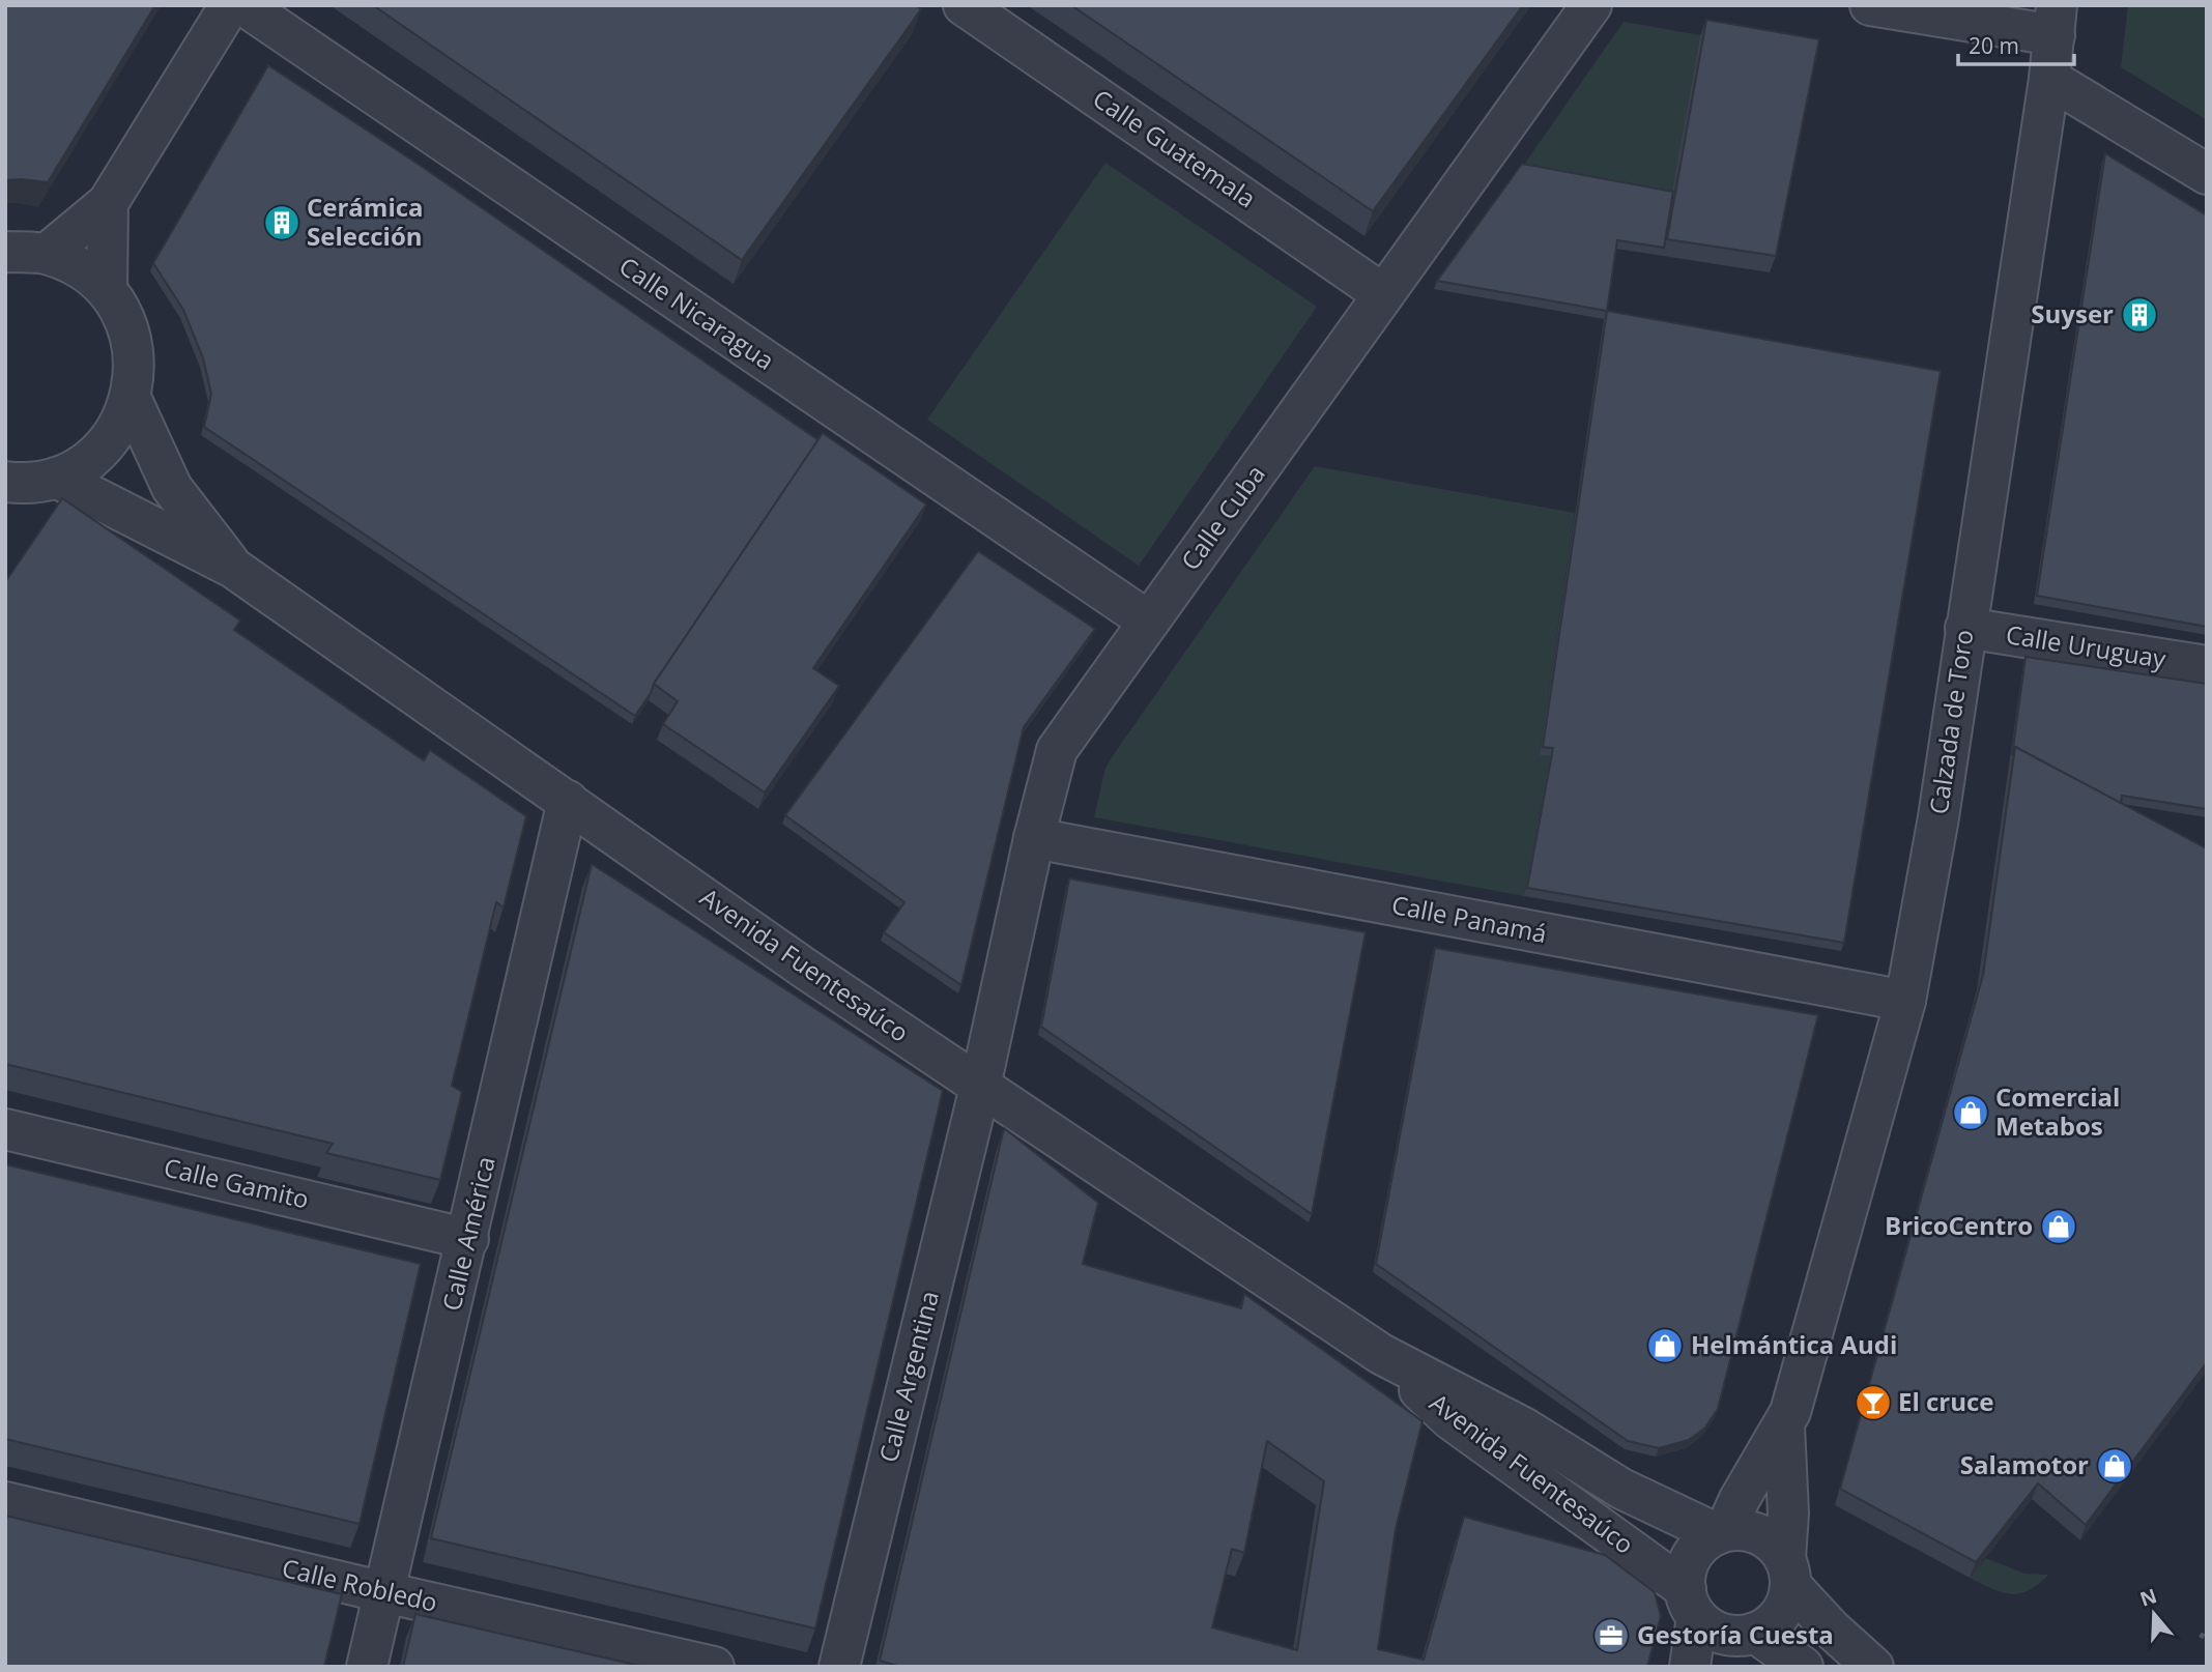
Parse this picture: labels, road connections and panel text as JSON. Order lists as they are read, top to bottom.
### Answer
{
  "streets": {
    "street": [
      "Calle Guatemala",
      "Calle Nicaragua",
      "Calle Cuba",
      "Calle Uruguay",
      "Calzada de Toro",
      "Calle Panamá",
      "Avenida Fuentesaúco",
      "Calle Gamito",
      "Calle América",
      "Calle Argentina",
      "Calle Robledo"
    ]
  },
  "crossings": [
    ["Calle Guatemala", "Calle Cuba"],
    ["Calle Nicaragua", "Calle Cuba"],
    ["Calle Cuba", "Calle Panamá"],
    ["Calle Cuba", "Avenida Fuentesaúco"],
    ["Calle Cuba", "Calle Argentina"],
    ["Calle Uruguay", "Calzada de Toro"],
    ["Calzada de Toro", "Calle Panamá"],
    ["Calzada de Toro", "Avenida Fuentesaúco"],
    ["Avenida Fuentesaúco", "Calle América"],
    ["Avenida Fuentesaúco", "Calle Argentina"],
    ["Calle Gamito", "Calle América"],
    ["Calle América", "Calle Robledo"]
  ],
  "places": {
    "building": ["Cerámica Selección", "Suyser"],
    "shop": [
      "Comercial Metabos",
      "BricoCentro",
      "Helmántica Audi",
      "Salamotor"
    ],
    "bar": ["El cruce"],
    "office": ["Gestoría Cuesta"]
  },
  "scale_bar": "20 m",
  "north": "top"
}
